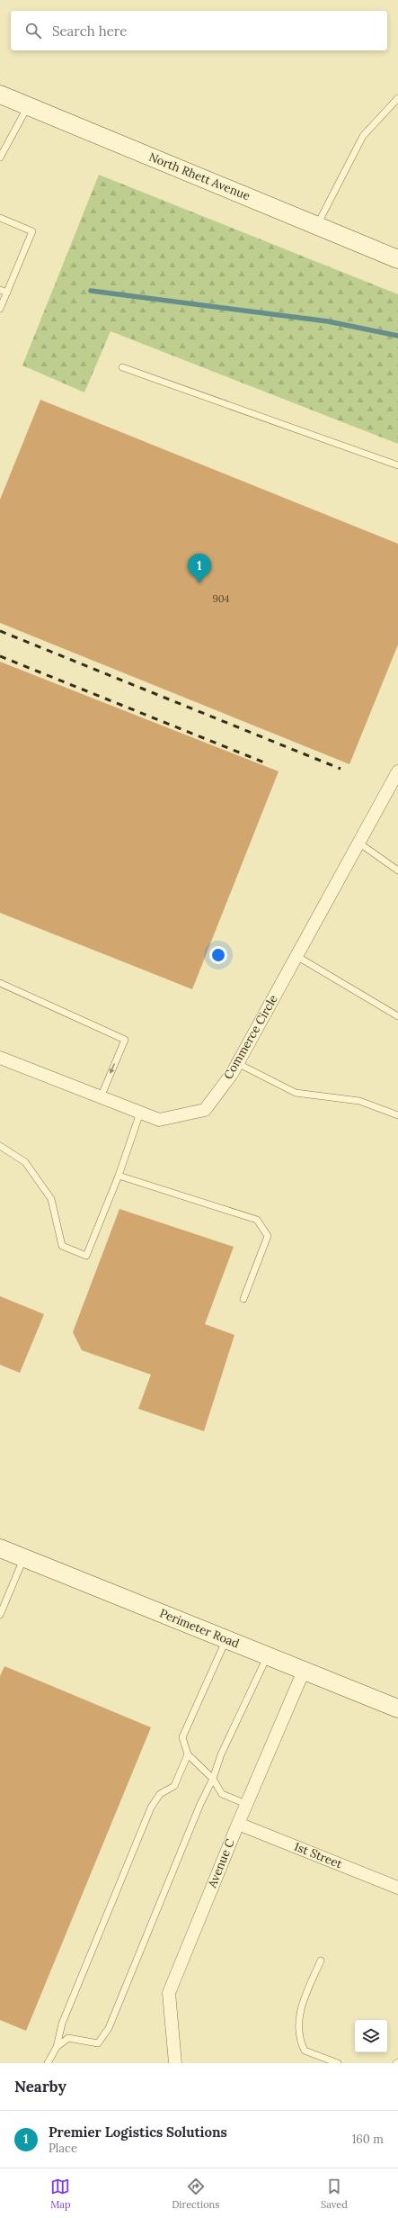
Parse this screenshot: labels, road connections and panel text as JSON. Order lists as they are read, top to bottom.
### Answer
{
  "streets": {
    "street": [
      "North Rhett Avenue",
      "Commerce Circle",
      "Perimeter Road",
      "1st Street",
      "Avenue C"
    ]
  },
  "crossings": [
    ["Perimeter Road", "Avenue C"],
    ["1st Street", "Avenue C"]
  ],
  "house_numbers": ["904"],
  "page": {
    "search": "Search here",
    "pins": "1",
    "heading": "Nearby",
    "list": [
      {
        "mark": "1",
        "name": "Premier Logistics Solutions",
        "note": "Place",
        "value": "160 m"
      }
    ],
    "nav": ["Map", "Directions", "Saved"]
  }
}
